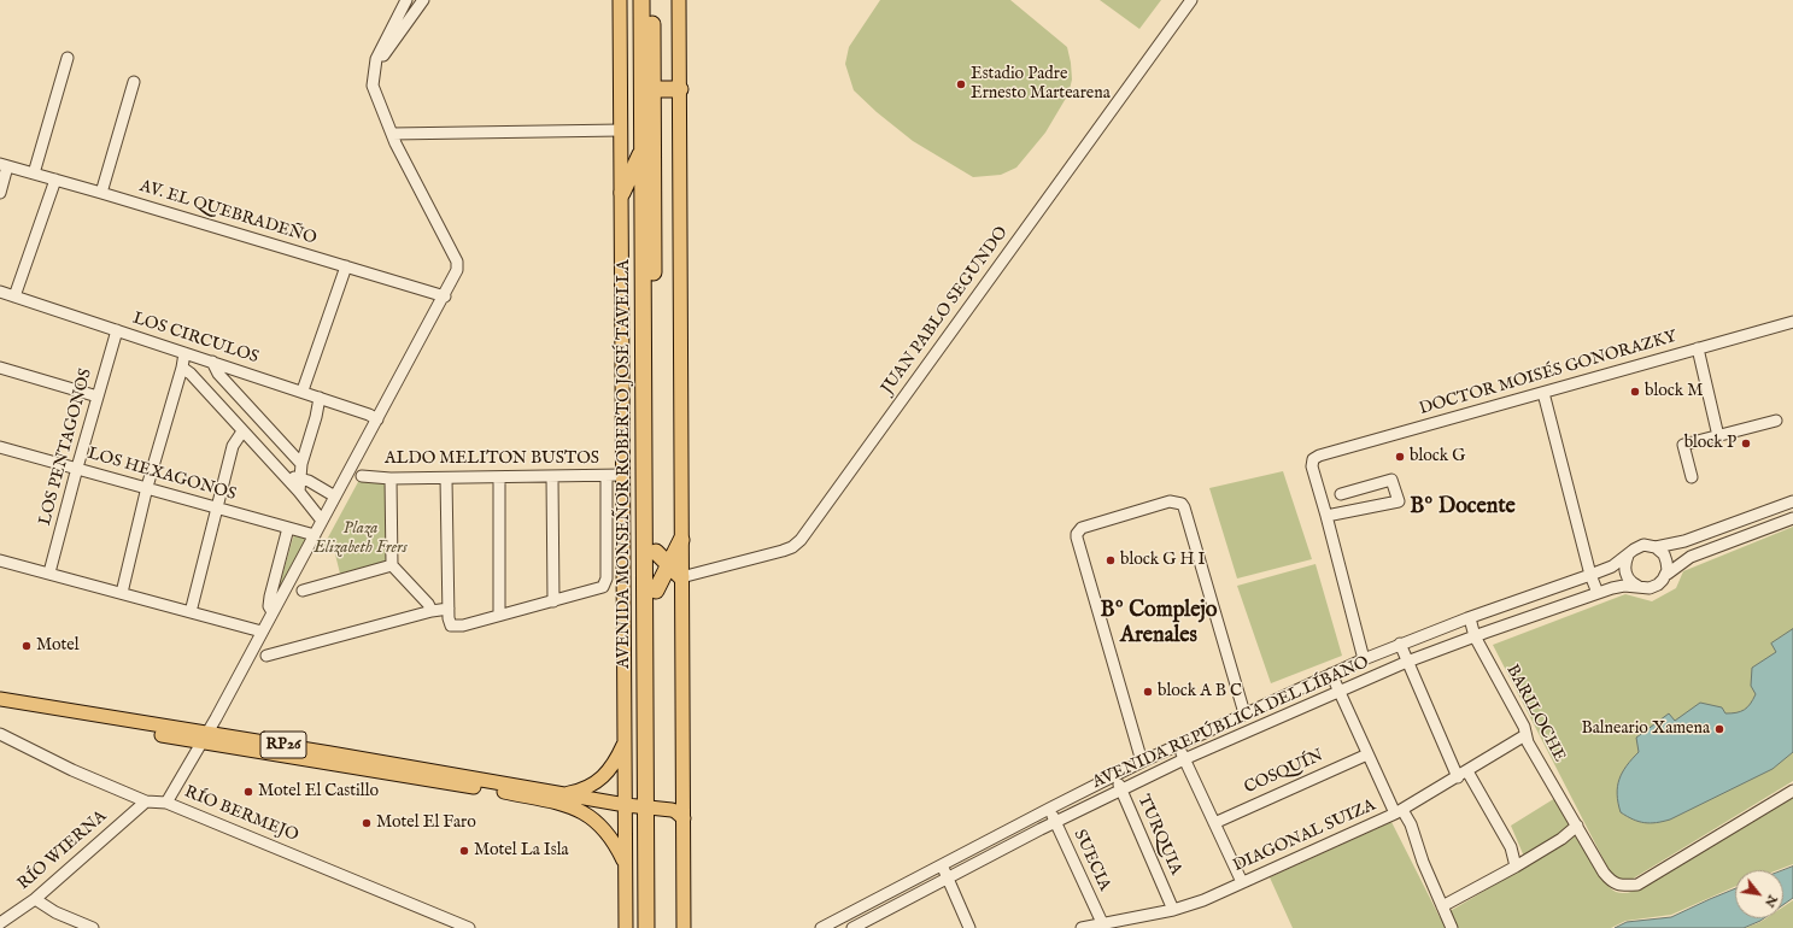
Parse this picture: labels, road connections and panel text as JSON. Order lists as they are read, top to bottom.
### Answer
{
  "streets": {
    "highway": ["AVENIDA MONSEÑOR ROBERTO JOSÉ TAVELLA"],
    "main road": ["RP26"],
    "street": [
      "AV. EL QUEBRADEÑO",
      "JUAN PABLO SEGUNDO",
      "LOS CIRCULOS",
      "DOCTOR MOISÉS GONORAZKY",
      "LOS PENTAGONOS",
      "ALDO MELITON BUSTOS",
      "LOS HEXAGONOS",
      "BARILOCHE",
      "AVENIDA REPÚBLICA DEL LÍBANO",
      "COSQUÍN",
      "RÍO BERMEJO",
      "TURQUIA",
      "DIAGONAL SUIZA",
      "RÍO WIERNA",
      "SUECIA"
    ]
  },
  "crossings": [
    ["LOS CIRCULOS", "LOS PENTAGONOS"],
    ["LOS PENTAGONOS", "LOS HEXAGONOS"],
    ["AVENIDA MONSEÑOR ROBERTO JOSÉ TAVELLA", "RP26"],
    ["BARILOCHE", "AVENIDA REPÚBLICA DEL LÍBANO"],
    ["BARILOCHE", "DIAGONAL SUIZA"],
    ["AVENIDA REPÚBLICA DEL LÍBANO", "TURQUIA"],
    ["AVENIDA REPÚBLICA DEL LÍBANO", "SUECIA"],
    ["RÍO BERMEJO", "RÍO WIERNA"],
    ["TURQUIA", "DIAGONAL SUIZA"],
    ["DIAGONAL SUIZA", "SUECIA"]
  ],
  "districts": ["Bº Docente", "Bº Complejo Arenales"],
  "parks": ["Plaza Elizabeth Frers"],
  "places": [
    "Estadio Padre Ernesto Martearena",
    "block M",
    "block P",
    "block G",
    "block G H I",
    "Motel",
    "block A B C",
    "Balneario Xamena",
    "Motel El Castillo",
    "Motel El Faro",
    "Motel La Isla"
  ],
  "north": "bottom right"
}
